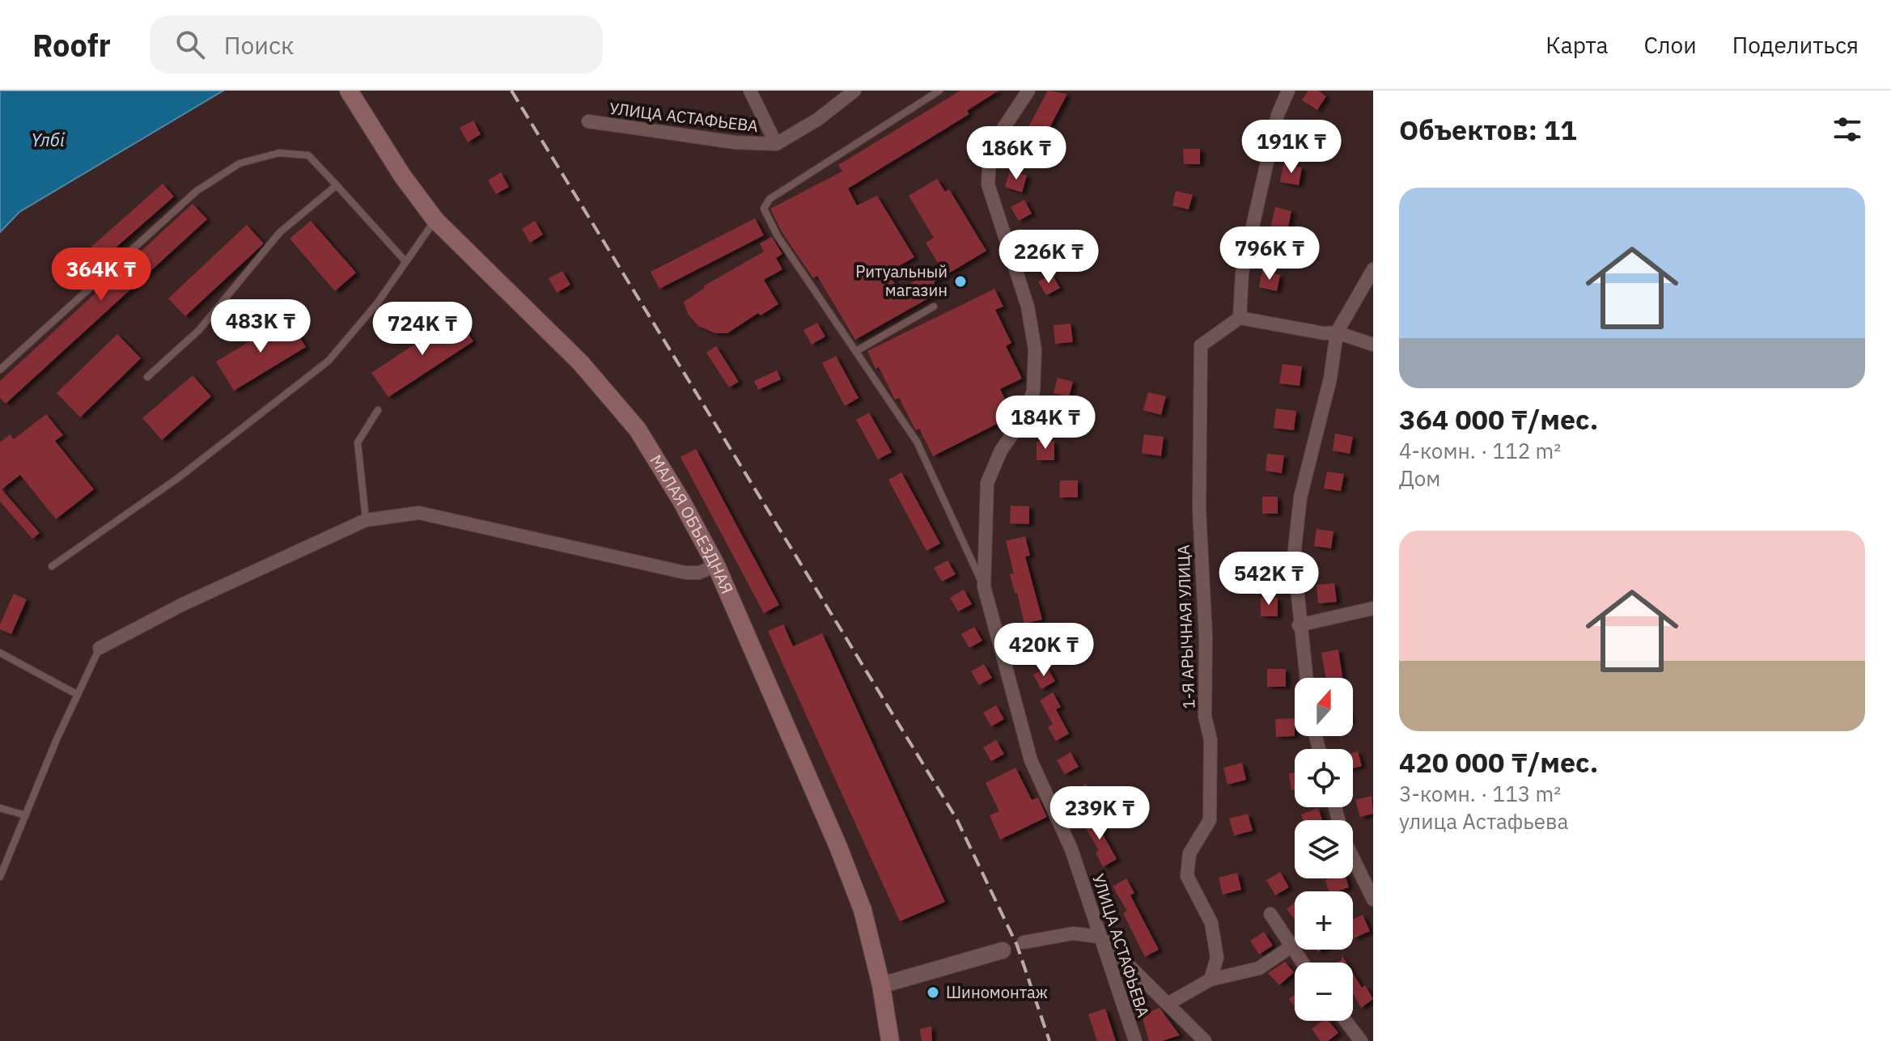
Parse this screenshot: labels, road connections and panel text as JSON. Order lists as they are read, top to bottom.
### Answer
{
  "streets": {
    "main road": ["МАЛАЯ ОБЪЕЗДНАЯ"],
    "street": ["УЛИЦА АСТАФЬЕВА", "1-Я АРЫЧНАЯ УЛИЦА"]
  },
  "water": ["Үлбі"],
  "places": ["Ритуальный магазин", "Шиномонтаж"],
  "north": "top",
  "page": {
    "header": "Roofr",
    "search": "Поиск",
    "nav": ["Карта", "Слои", "Поделиться"],
    "heading": "Объектов: 11",
    "price": [
      "191K ₸",
      "186K ₸",
      "796K ₸",
      "226K ₸",
      "364K ₸",
      "483K ₸",
      "724K ₸",
      "184K ₸",
      "542K ₸",
      "420K ₸",
      "239K ₸"
    ],
    "list": [
      {
        "name": "364 000 ₸/мес.",
        "note": "4-комн. · 112 m² · Дом"
      },
      {
        "name": "420 000 ₸/мес.",
        "note": "3-комн. · 113 m² · улица Астафьева"
      }
    ],
    "map_buttons": ["+", "−"]
  }
}
